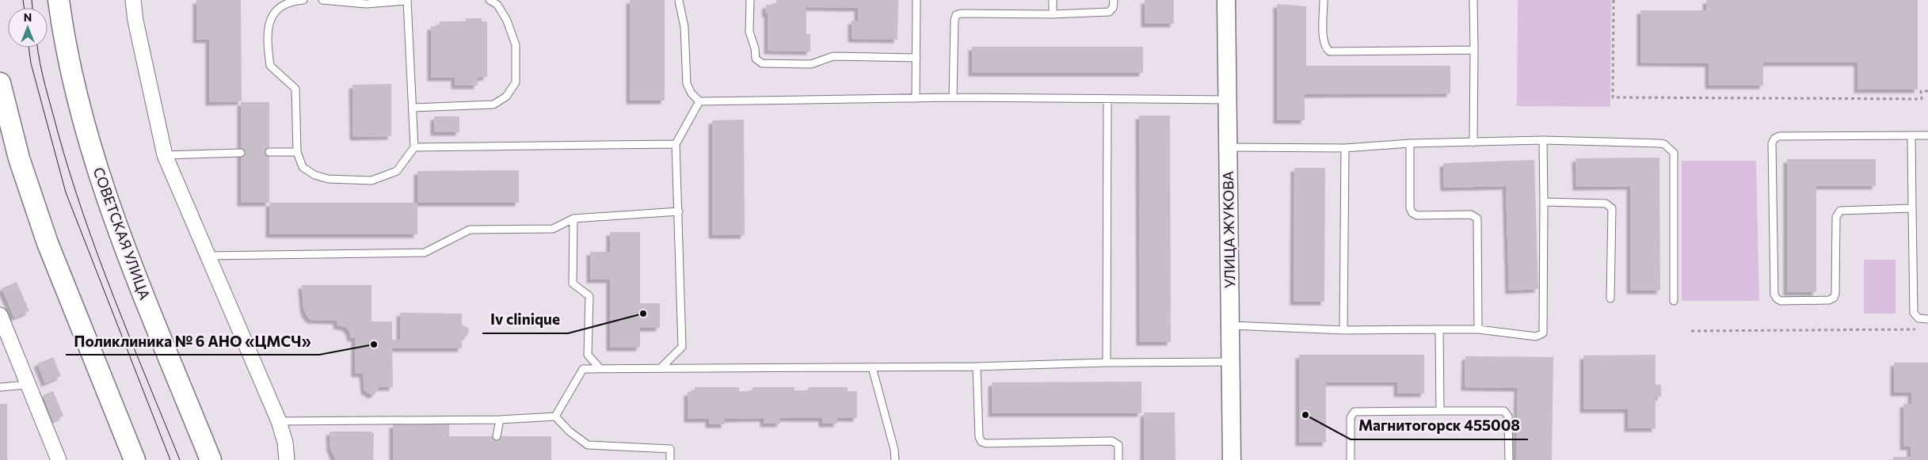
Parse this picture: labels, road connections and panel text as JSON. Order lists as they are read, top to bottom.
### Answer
{
  "streets": {
    "main road": ["СОВЕТСКАЯ УЛИЦА"],
    "street": ["УЛИЦА ЖУКОВА"]
  },
  "places": ["Iv clinique", "Поликлиника № 6 АНО «ЦМСЧ»", "Магнитогорск 455008"],
  "north": "top"
}
